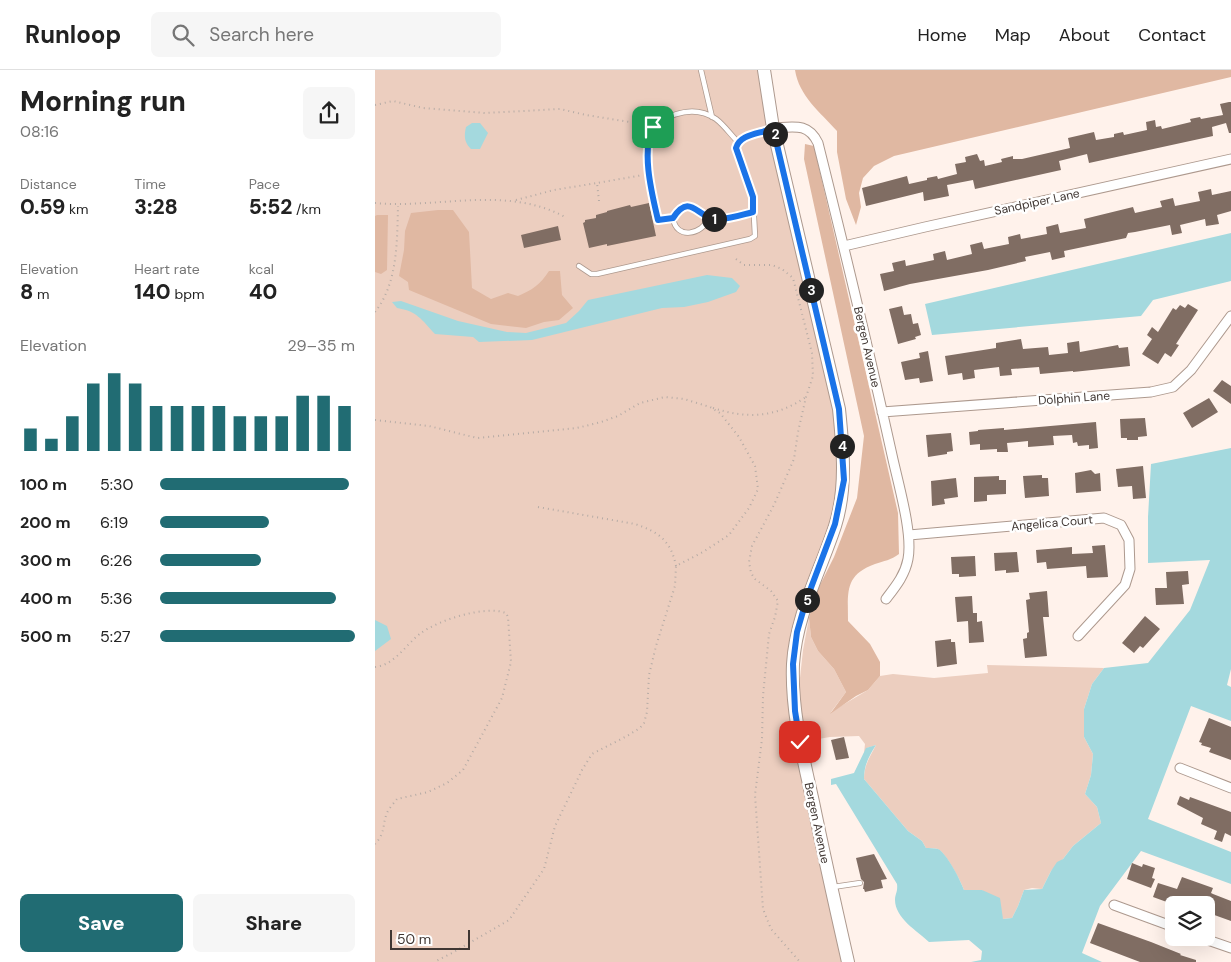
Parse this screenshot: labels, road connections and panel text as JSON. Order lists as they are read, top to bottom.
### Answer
{
  "streets": {
    "main road": ["Bergen Avenue"],
    "street": ["Sandpiper Lane", "Dolphin Lane", "Angelica Court"]
  },
  "crossings": [
    ["Sandpiper Lane", "Bergen Avenue"],
    ["Bergen Avenue", "Dolphin Lane"],
    ["Bergen Avenue", "Angelica Court"]
  ],
  "scale_bar": "50 m",
  "page": {
    "header": "Runloop",
    "search": "Search here",
    "nav": [
      "Home",
      "Map",
      "About",
      "Contact"
    ],
    "heading": ["Morning run", "08:16"],
    "pins": [
      "2",
      "1",
      "3",
      "4",
      "5"
    ],
    "stats": [
      ["Distance", "0.59 km"],
      ["Time", "3:28"],
      ["Pace", "5:52 /km"],
      ["Elevation", "8 m"],
      ["Heart rate", "140 bpm"],
      ["kcal", "40"]
    ],
    "chart": ["Elevation", "29–35 m"],
    "list": [
      {
        "name": "100 m",
        "note": "5:30"
      },
      {
        "name": "200 m",
        "note": "6:19"
      },
      {
        "name": "300 m",
        "note": "6:26"
      },
      {
        "name": "400 m",
        "note": "5:36"
      },
      {
        "name": "500 m",
        "note": "5:27"
      }
    ],
    "buttons": ["Save", "Share"],
    "scale": "50 m"
  }
}
